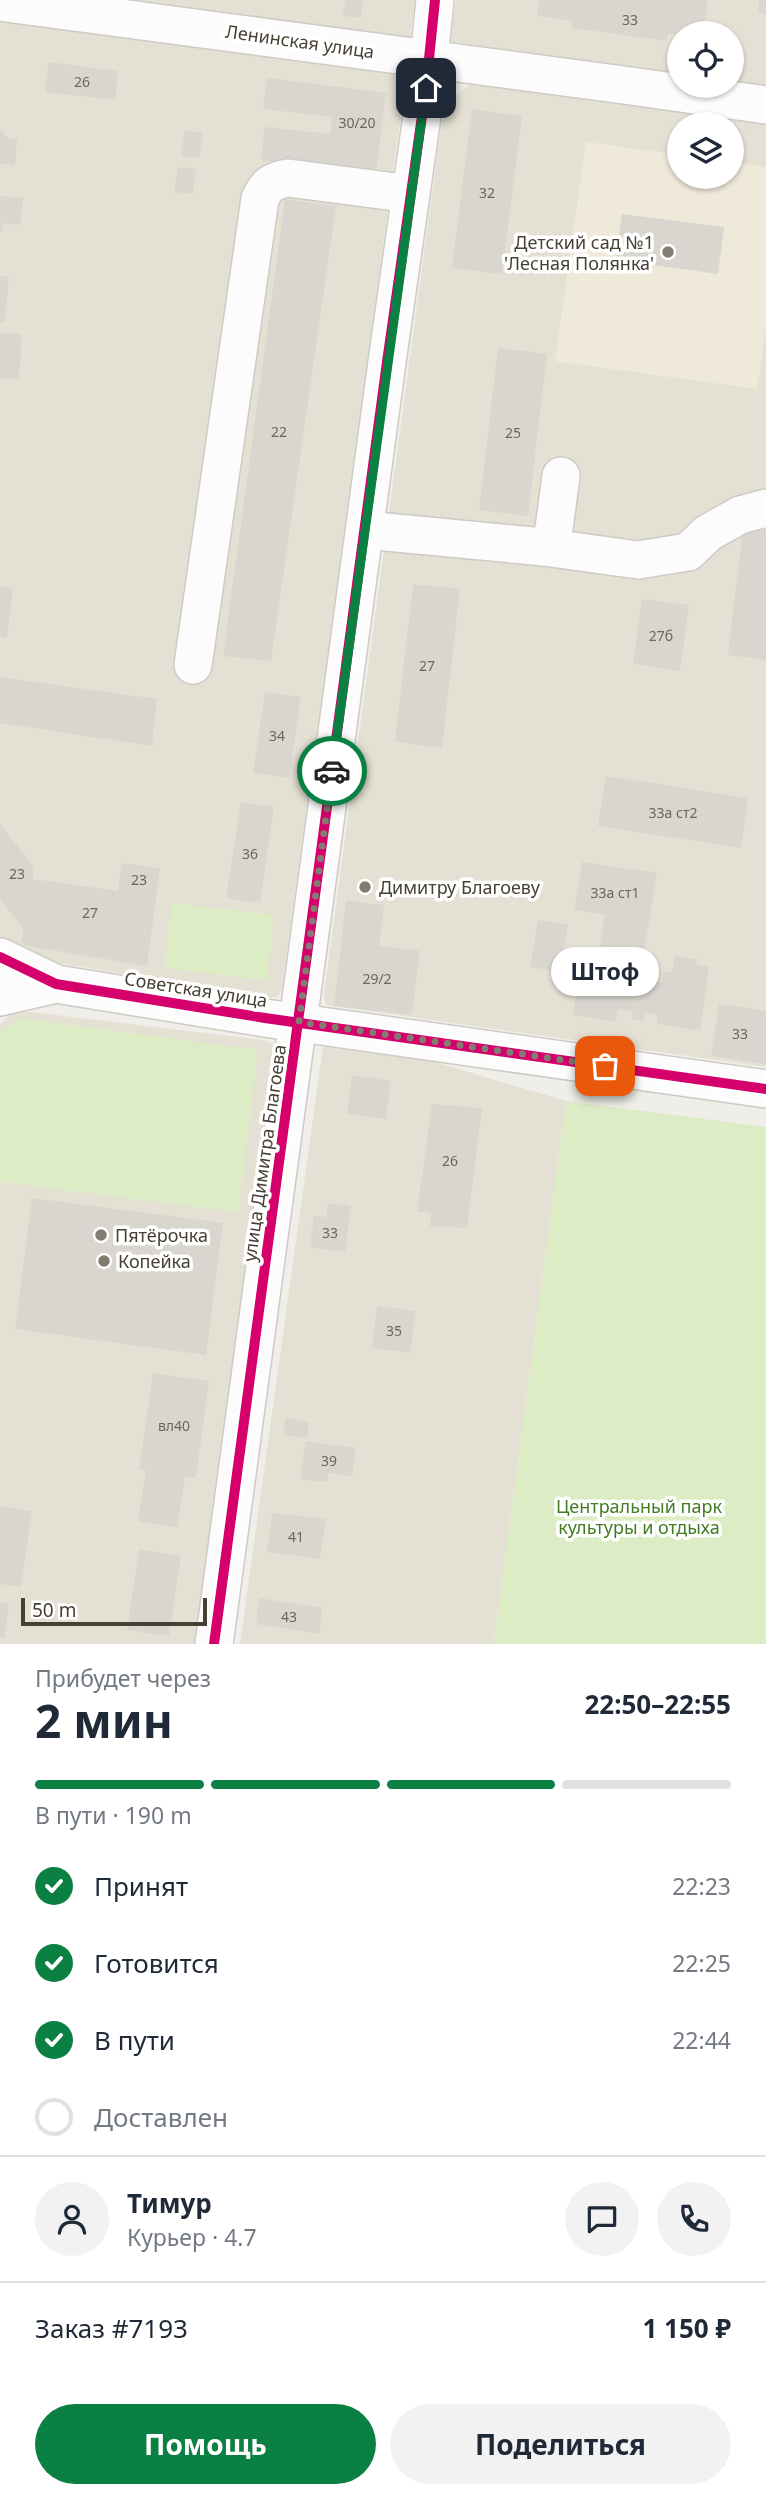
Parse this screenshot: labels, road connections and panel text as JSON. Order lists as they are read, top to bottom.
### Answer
{
  "streets": {
    "street": ["Ленинская улица", "Советская улица", "улица Димитра Благоева"]
  },
  "crossings": [
    ["Ленинская улица", "улица Димитра Благоева"],
    ["Советская улица", "улица Димитра Благоева"]
  ],
  "parks": ["Центральный парк культуры и отдыха"],
  "places": [
    "Детский сад №1 'Лесная Полянка'",
    "Димитру Благоеву",
    "Штоф",
    "Пятёрочка",
    "Копейка"
  ],
  "house_numbers": [
    "33",
    "26",
    "30/20",
    "32",
    "22",
    "25",
    "27б",
    "27",
    "34",
    "33а ст2",
    "36",
    "23",
    "23",
    "33а ст1",
    "27",
    "29/2",
    "33",
    "26",
    "33",
    "35",
    "вл40",
    "39",
    "41",
    "43"
  ],
  "scale_bar": "50 m",
  "page": {
    "bubble": "Штоф",
    "scale": "50 m",
    "heading": ["2 мин", "Прибудет через", "22:50–22:55"],
    "panel": [
      "Тимур",
      "Курьер · 4.7",
      "Заказ #7193",
      "1 150 ₽"
    ],
    "bar": "В пути · 190 m",
    "list": [
      ["Принят", "22:23"],
      ["Готовится", "22:25"],
      ["В пути", "22:44"],
      "Доставлен"
    ],
    "buttons": ["Помощь", "Поделиться"]
  }
}
